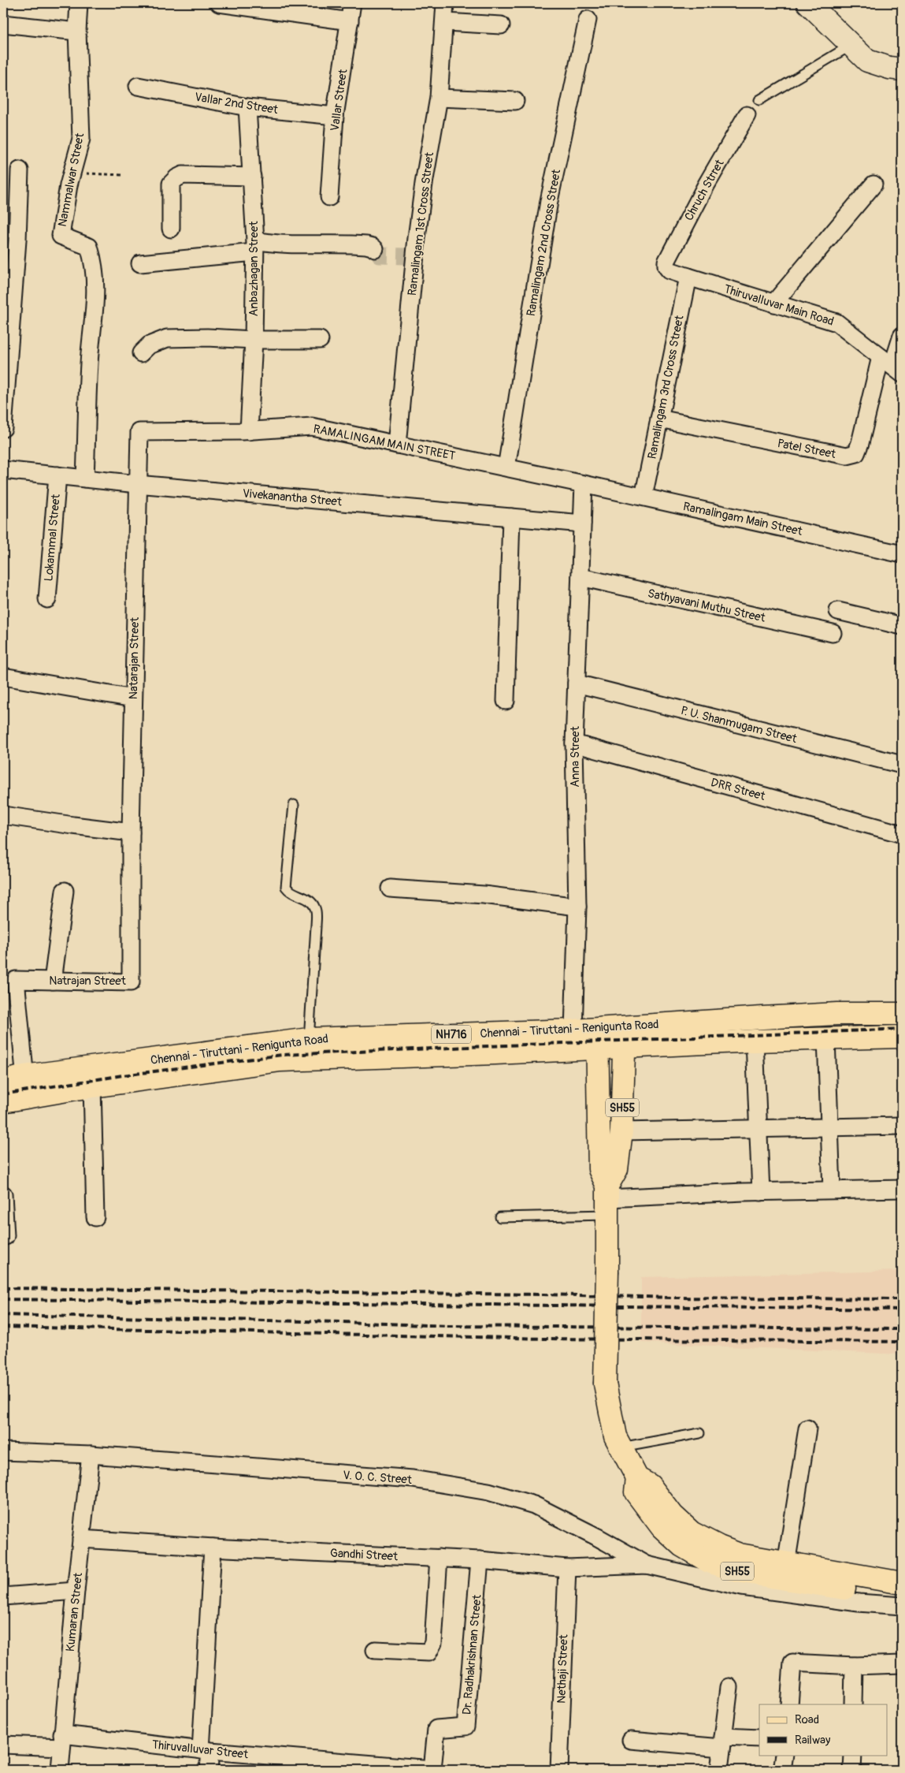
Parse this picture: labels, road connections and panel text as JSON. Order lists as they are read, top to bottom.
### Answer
{
  "streets": {
    "main road": ["Chennai - Tiruttani - Renigunta Road", "NH716", "SH55"],
    "street": [
      "Vallar Street",
      "Vallar 2nd Street",
      "Nammalwar Street",
      "Chruch Strret",
      "Ramalingam 1st Cross Street",
      "Ramalingam 2nd Cross Street",
      "Anbazhagan Street",
      "Thiruvalluvar Main Road",
      "Ramalingam 3rd Cross Street",
      "RAMALINGAM MAIN STREET",
      "Patel Street",
      "Vivekanantha Street",
      "Ramalingam Main Street",
      "Lokammal Street",
      "Sathyavani Muthu Street",
      "Natarajan Street",
      "P. U. Shanmugam Street",
      "Anna Street",
      "DRR Street",
      "Natrajan Street",
      "V. O. C. Street",
      "Gandhi Street",
      "Kumaran Street",
      "Dr. Radhakrishnan Street",
      "Nethaji Street",
      "Thiruvalluvar Street"
    ]
  },
  "crossings": [
    ["Vallar Street", "Vallar 2nd Street"],
    ["Vallar 2nd Street", "Anbazhagan Street"],
    ["Nammalwar Street", "Vivekanantha Street"],
    ["Chruch Strret", "Thiruvalluvar Main Road"],
    ["Ramalingam 1st Cross Street", "RAMALINGAM MAIN STREET"],
    ["Ramalingam 2nd Cross Street", "RAMALINGAM MAIN STREET"],
    ["Anbazhagan Street", "RAMALINGAM MAIN STREET"],
    ["Thiruvalluvar Main Road", "Ramalingam 3rd Cross Street"],
    ["Thiruvalluvar Main Road", "Patel Street"],
    ["Ramalingam 3rd Cross Street", "Patel Street"],
    ["Ramalingam 3rd Cross Street", "Ramalingam Main Street"],
    ["RAMALINGAM MAIN STREET", "Vivekanantha Street"],
    ["RAMALINGAM MAIN STREET", "Ramalingam Main Street"],
    ["RAMALINGAM MAIN STREET", "Natarajan Street"],
    ["RAMALINGAM MAIN STREET", "Anna Street"],
    ["Vivekanantha Street", "Lokammal Street"],
    ["Vivekanantha Street", "Natarajan Street"],
    ["Vivekanantha Street", "Anna Street"],
    ["Ramalingam Main Street", "Anna Street"],
    ["Sathyavani Muthu Street", "Anna Street"],
    ["Natarajan Street", "Natrajan Street"],
    ["P. U. Shanmugam Street", "Anna Street"],
    ["Anna Street", "DRR Street"],
    ["Anna Street", "Chennai - Tiruttani - Renigunta Road"],
    ["Natrajan Street", "Chennai - Tiruttani - Renigunta Road"],
    ["Chennai - Tiruttani - Renigunta Road", "SH55"],
    ["V. O. C. Street", "Gandhi Street"],
    ["V. O. C. Street", "Kumaran Street"],
    ["Gandhi Street", "Kumaran Street"],
    ["Gandhi Street", "Dr. Radhakrishnan Street"],
    ["Gandhi Street", "Nethaji Street"],
    ["Kumaran Street", "Thiruvalluvar Street"],
    ["Dr. Radhakrishnan Street", "Thiruvalluvar Street"]
  ],
  "legend": ["Road", "Railway"]
}
